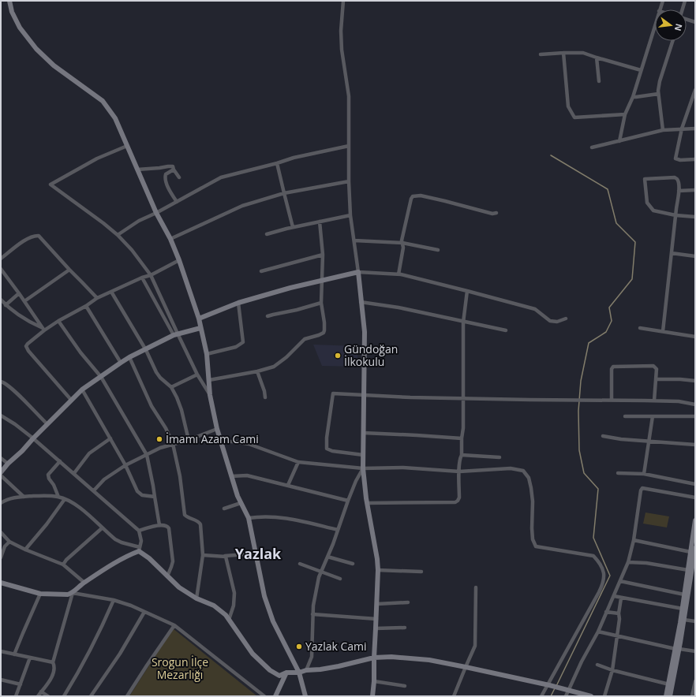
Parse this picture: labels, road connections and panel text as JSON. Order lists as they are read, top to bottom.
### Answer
{
  "districts": ["Yazlak"],
  "parks": ["Srogun İlçe Mezarlığı"],
  "places": ["Gündoğan İlkokulu", "İmamı Azam Cami", "Yazlak Cami"],
  "north": "right"
}
